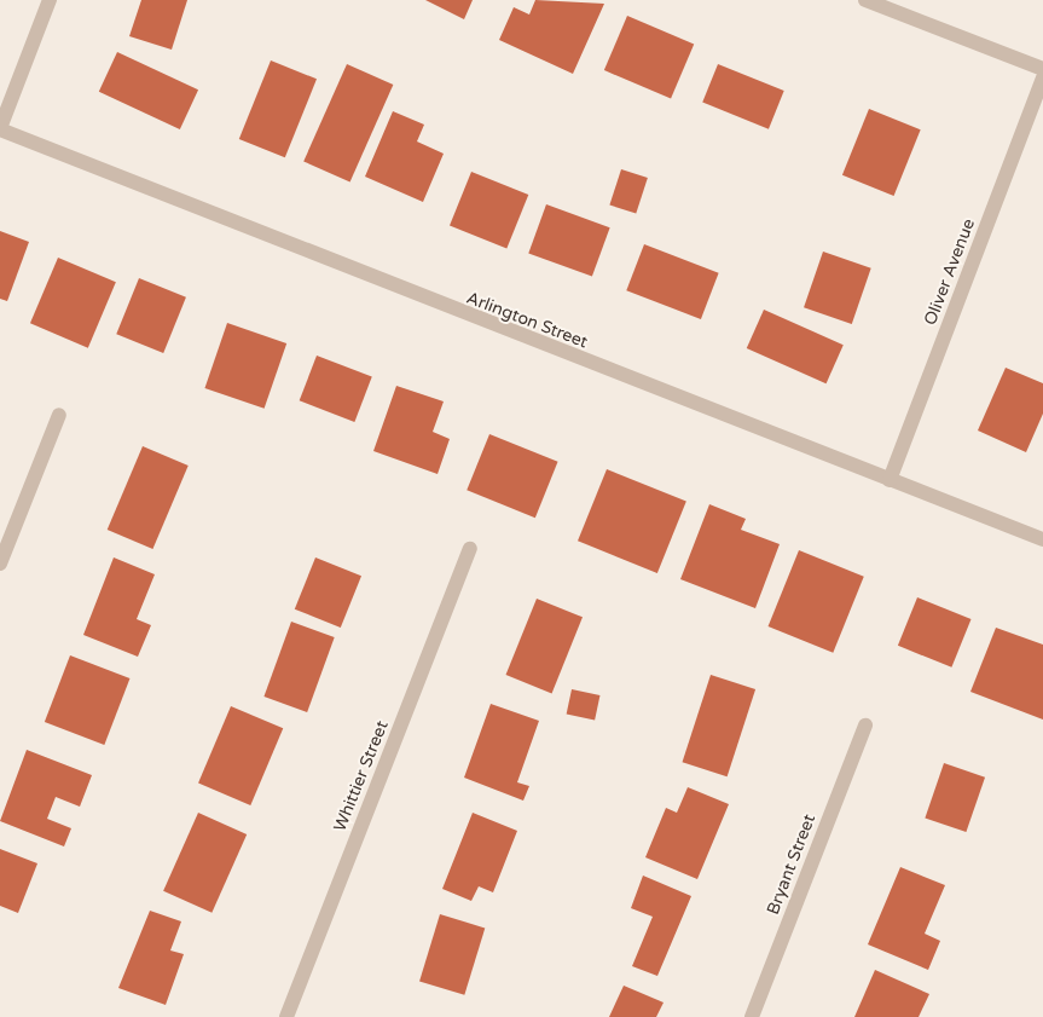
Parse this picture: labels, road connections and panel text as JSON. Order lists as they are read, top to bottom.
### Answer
{
  "streets": {
    "street": [
      "Oliver Avenue",
      "Arlington Street",
      "Whittier Street",
      "Bryant Street"
    ]
  },
  "crossings": [
    ["Oliver Avenue", "Arlington Street"]
  ]
}
